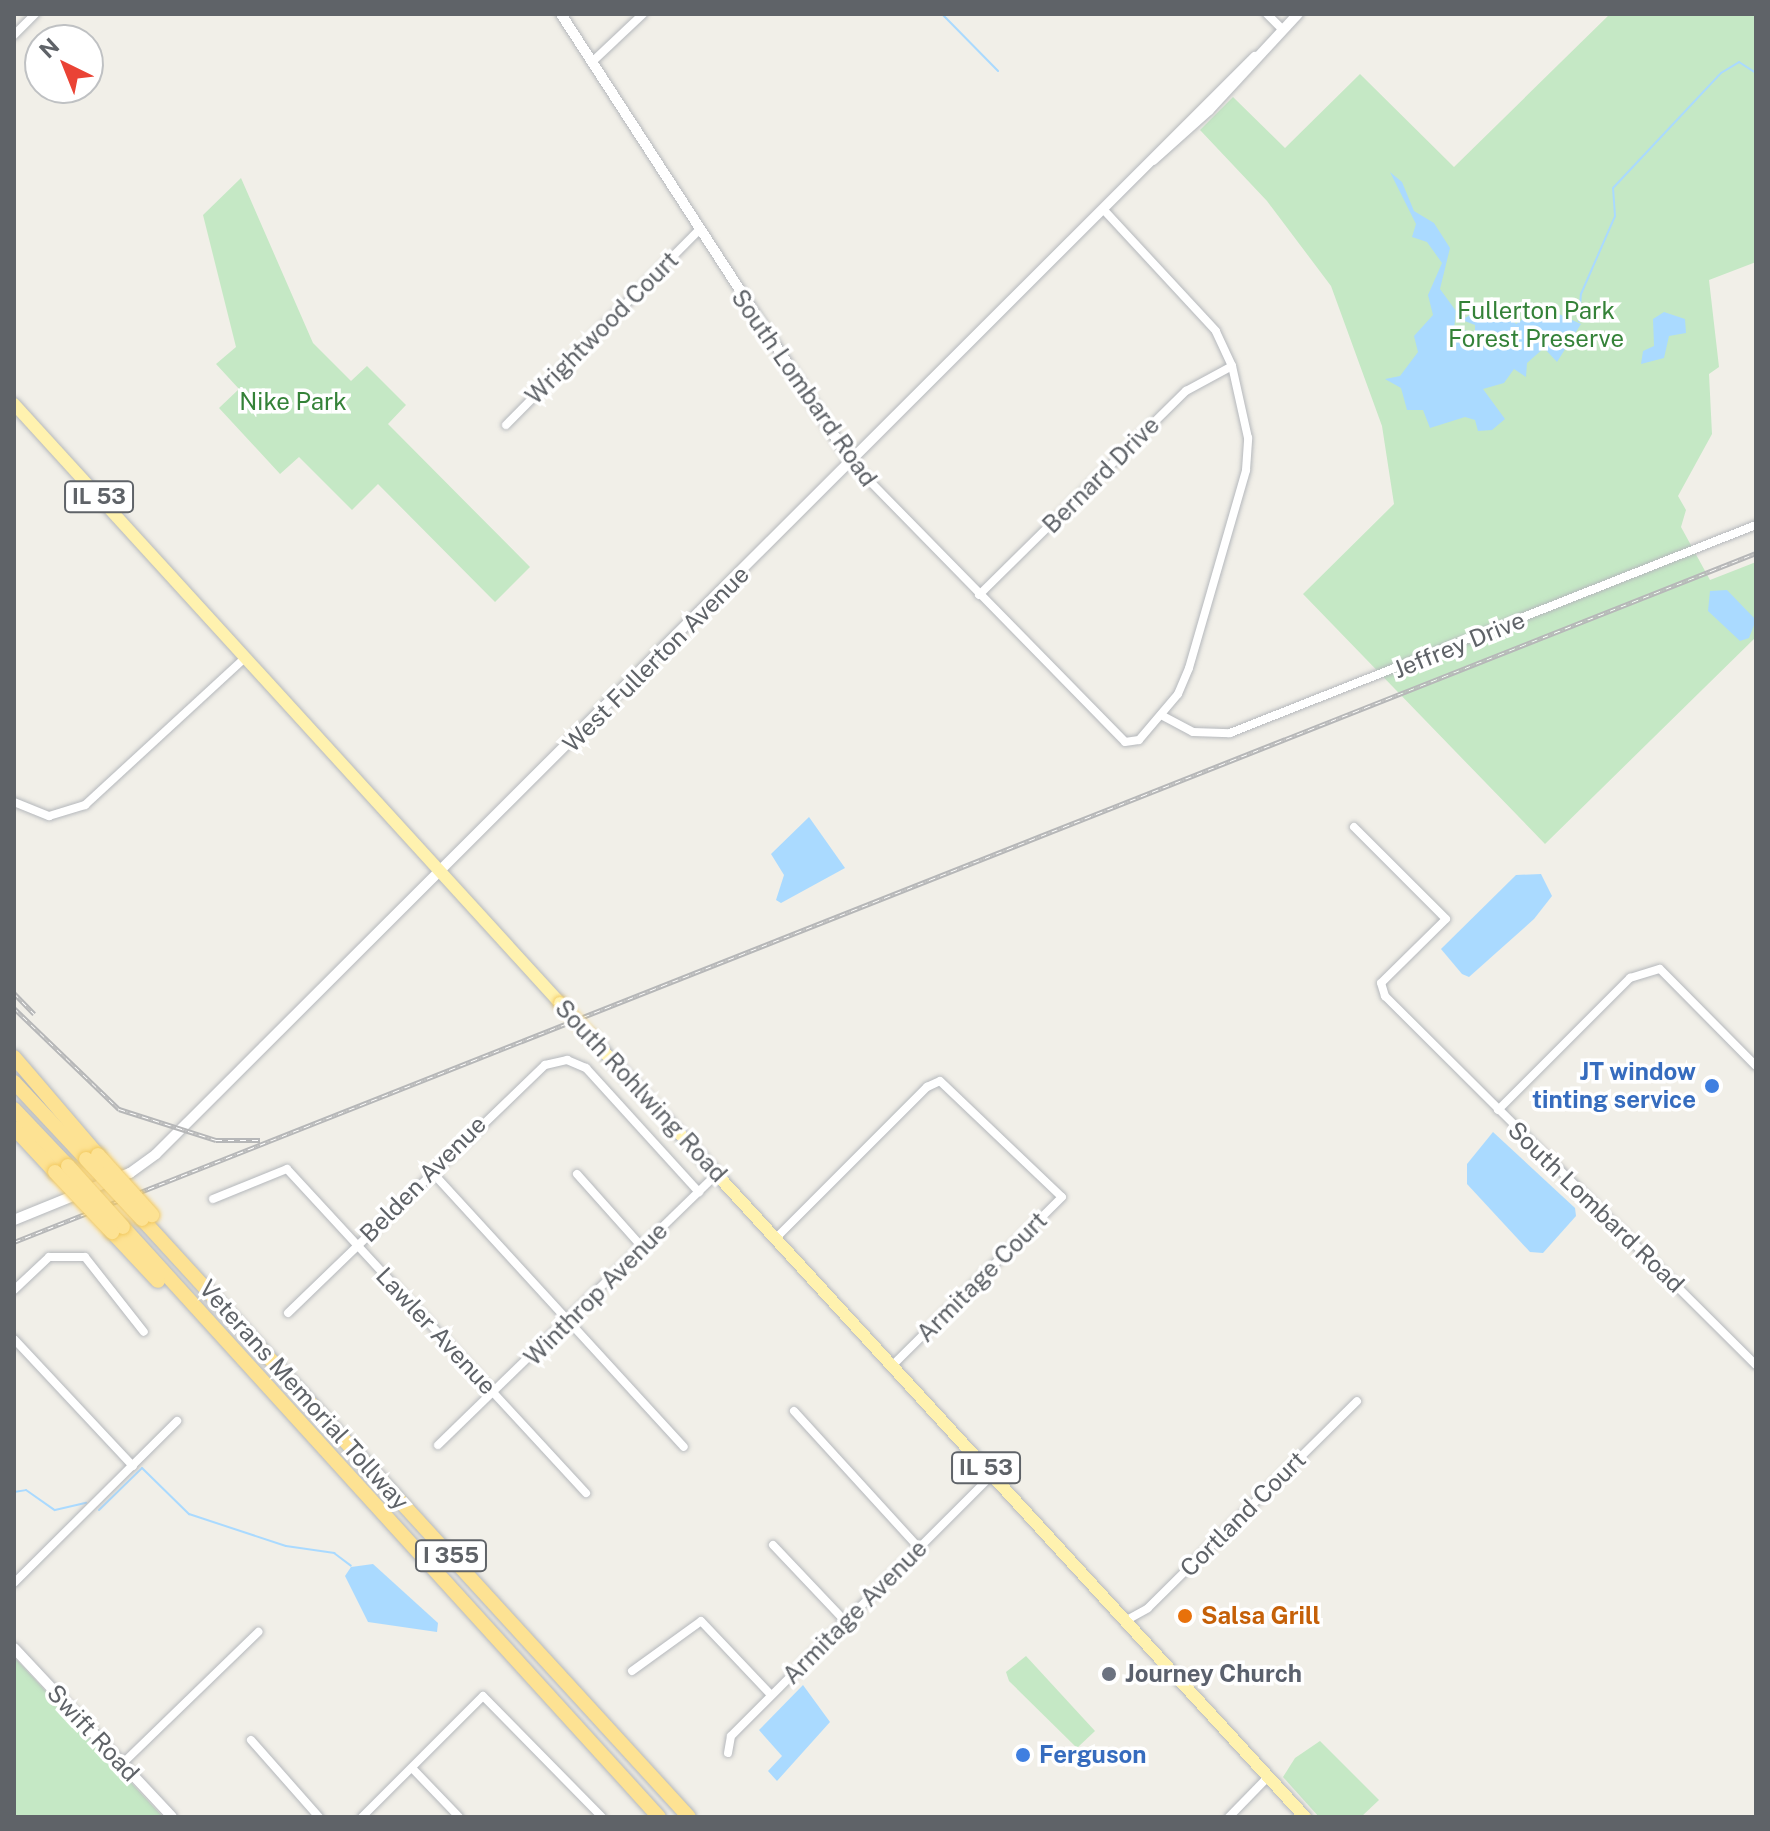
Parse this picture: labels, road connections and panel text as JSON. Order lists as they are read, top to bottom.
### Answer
{
  "streets": {
    "highway": ["Veterans Memorial Tollway", "I 355"],
    "main road": ["IL 53", "South Rohlwing Road"],
    "street": [
      "Wrightwood Court",
      "South Lombard Road",
      "Bernard Drive",
      "Jeffrey Drive",
      "West Fullerton Avenue",
      "Belden Avenue",
      "Armitage Court",
      "Winthrop Avenue",
      "Lawler Avenue",
      "Cortland Court",
      "Armitage Avenue",
      "Swift Road"
    ]
  },
  "crossings": [
    ["Wrightwood Court", "South Lombard Road"],
    ["South Lombard Road", "Bernard Drive"],
    ["South Lombard Road", "Jeffrey Drive"],
    ["South Lombard Road", "West Fullerton Avenue"],
    ["IL 53", "South Rohlwing Road"],
    ["West Fullerton Avenue", "South Rohlwing Road"],
    ["South Rohlwing Road", "Armitage Court"],
    ["South Rohlwing Road", "Winthrop Avenue"],
    ["South Rohlwing Road", "Cortland Court"],
    ["South Rohlwing Road", "Armitage Avenue"],
    ["Belden Avenue", "Winthrop Avenue"],
    ["Belden Avenue", "Lawler Avenue"],
    ["Winthrop Avenue", "Lawler Avenue"]
  ],
  "parks": ["Fullerton Park Forest Preserve", "Nike Park"],
  "places": [
    "JT window tinting service",
    "Salsa Grill",
    "Journey Church",
    "Ferguson"
  ],
  "north": "top left"
}
